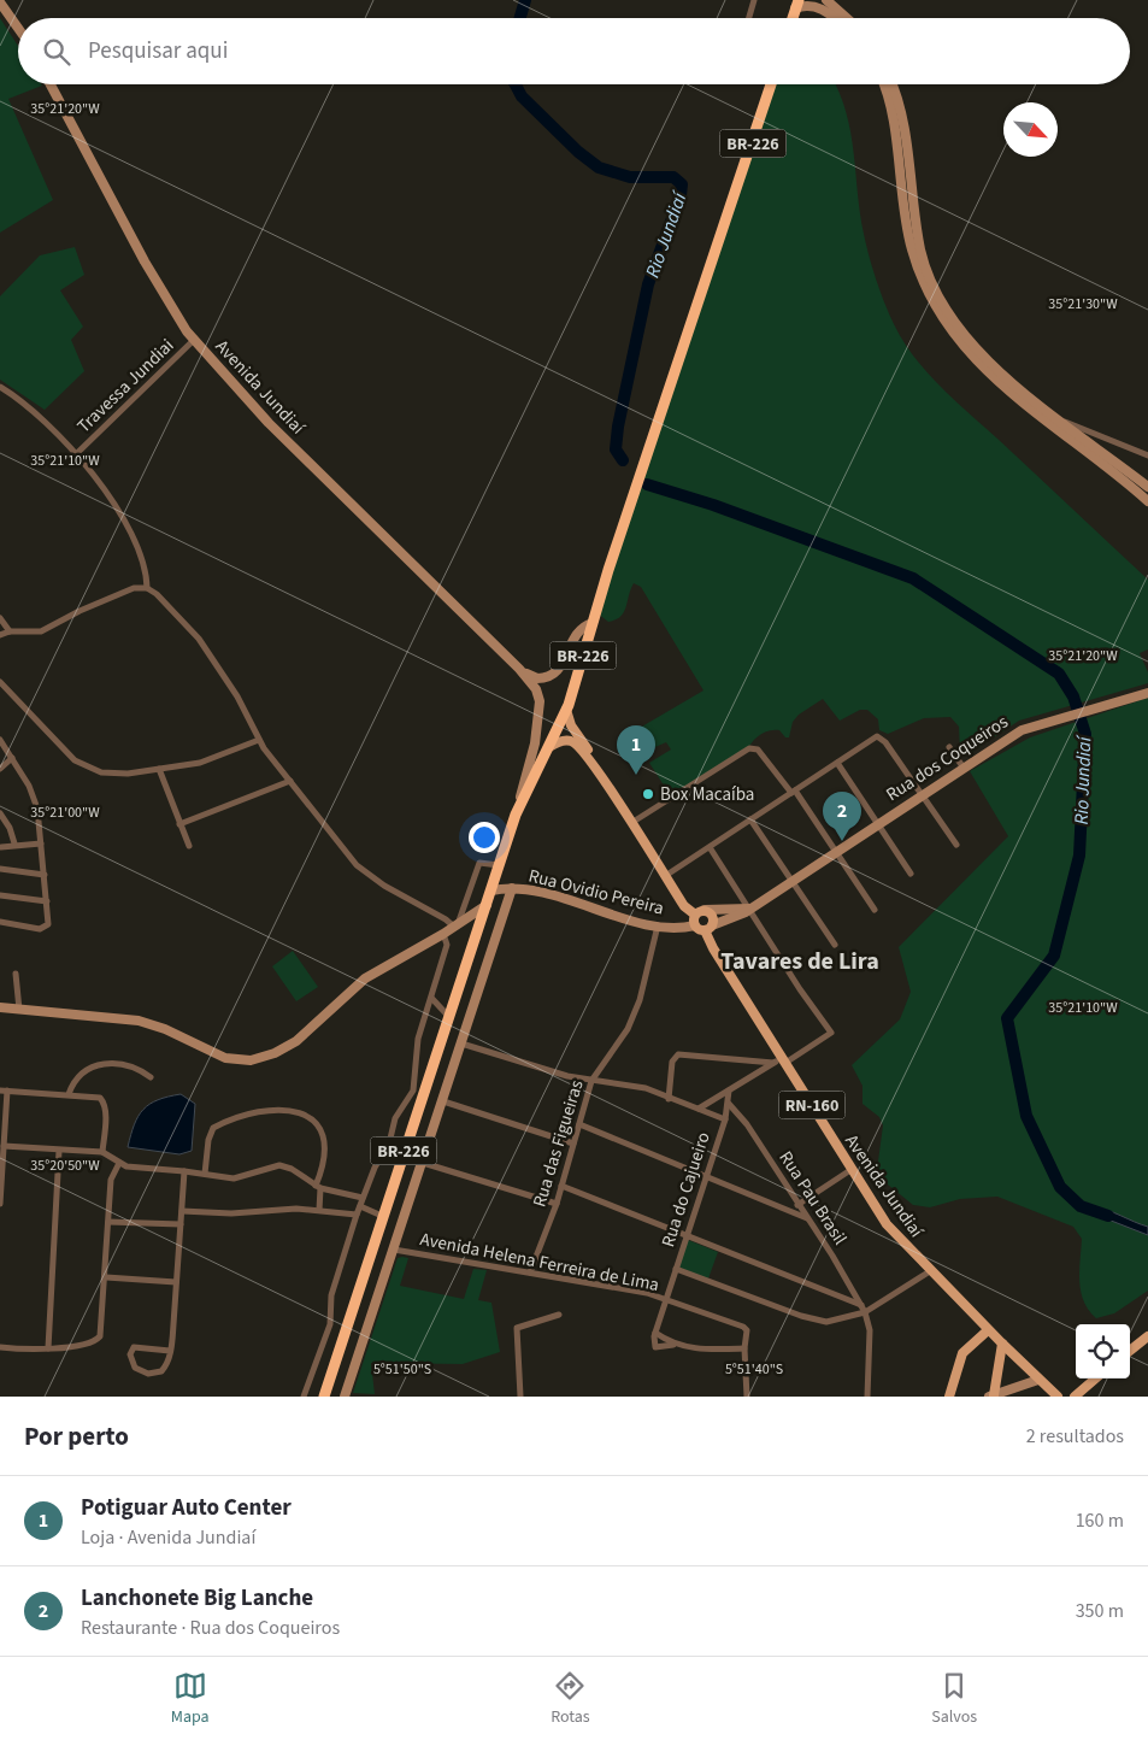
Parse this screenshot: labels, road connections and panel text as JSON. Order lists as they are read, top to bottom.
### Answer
{
  "streets": {
    "highway": ["BR-226"],
    "main road": [
      "Avenida Jundiaí",
      "Rua dos Coqueiros",
      "Rua Ovidio Pereira",
      "RN-160"
    ],
    "street": [
      "Travessa Jundiai",
      "Rua das Figueiras",
      "Rua do Cajueiro",
      "Rua Pau Brasil",
      "Avenida Helena Ferreira de Lima"
    ]
  },
  "crossings": [
    ["BR-226", "Avenida Jundiaí"],
    ["BR-226", "Rua Ovidio Pereira"],
    ["Travessa Jundiai", "Avenida Jundiaí"],
    ["Avenida Jundiaí", "Rua dos Coqueiros"],
    ["Avenida Jundiaí", "RN-160"],
    ["Rua dos Coqueiros", "RN-160"],
    ["Rua Ovidio Pereira", "Rua das Figueiras"],
    ["Rua das Figueiras", "Avenida Helena Ferreira de Lima"],
    ["Rua do Cajueiro", "Rua Pau Brasil"],
    ["Rua do Cajueiro", "Avenida Helena Ferreira de Lima"]
  ],
  "districts": ["Tavares de Lira"],
  "water": ["Rio Jundiaí"],
  "places": ["Box Macaíba"],
  "north": "bottom right",
  "page": {
    "search": "Pesquisar aqui",
    "pins": ["1", "2"],
    "heading": ["Por perto", "2 resultados"],
    "list": [
      {
        "mark": "1",
        "name": "Potiguar Auto Center",
        "note": "Loja · Avenida Jundiaí",
        "value": "160 m"
      },
      {
        "mark": "2",
        "name": "Lanchonete Big Lanche",
        "note": "Restaurante · Rua dos Coqueiros",
        "value": "350 m"
      }
    ],
    "nav": ["Mapa", "Rotas", "Salvos"]
  },
  "coordinates": [
    "35°21'20\"W",
    "35°21'30\"W",
    "35°21'10\"W",
    "35°21'00\"W",
    "35°20'50\"W",
    "5°51'50\"S",
    "5°51'40\"S"
  ]
}
